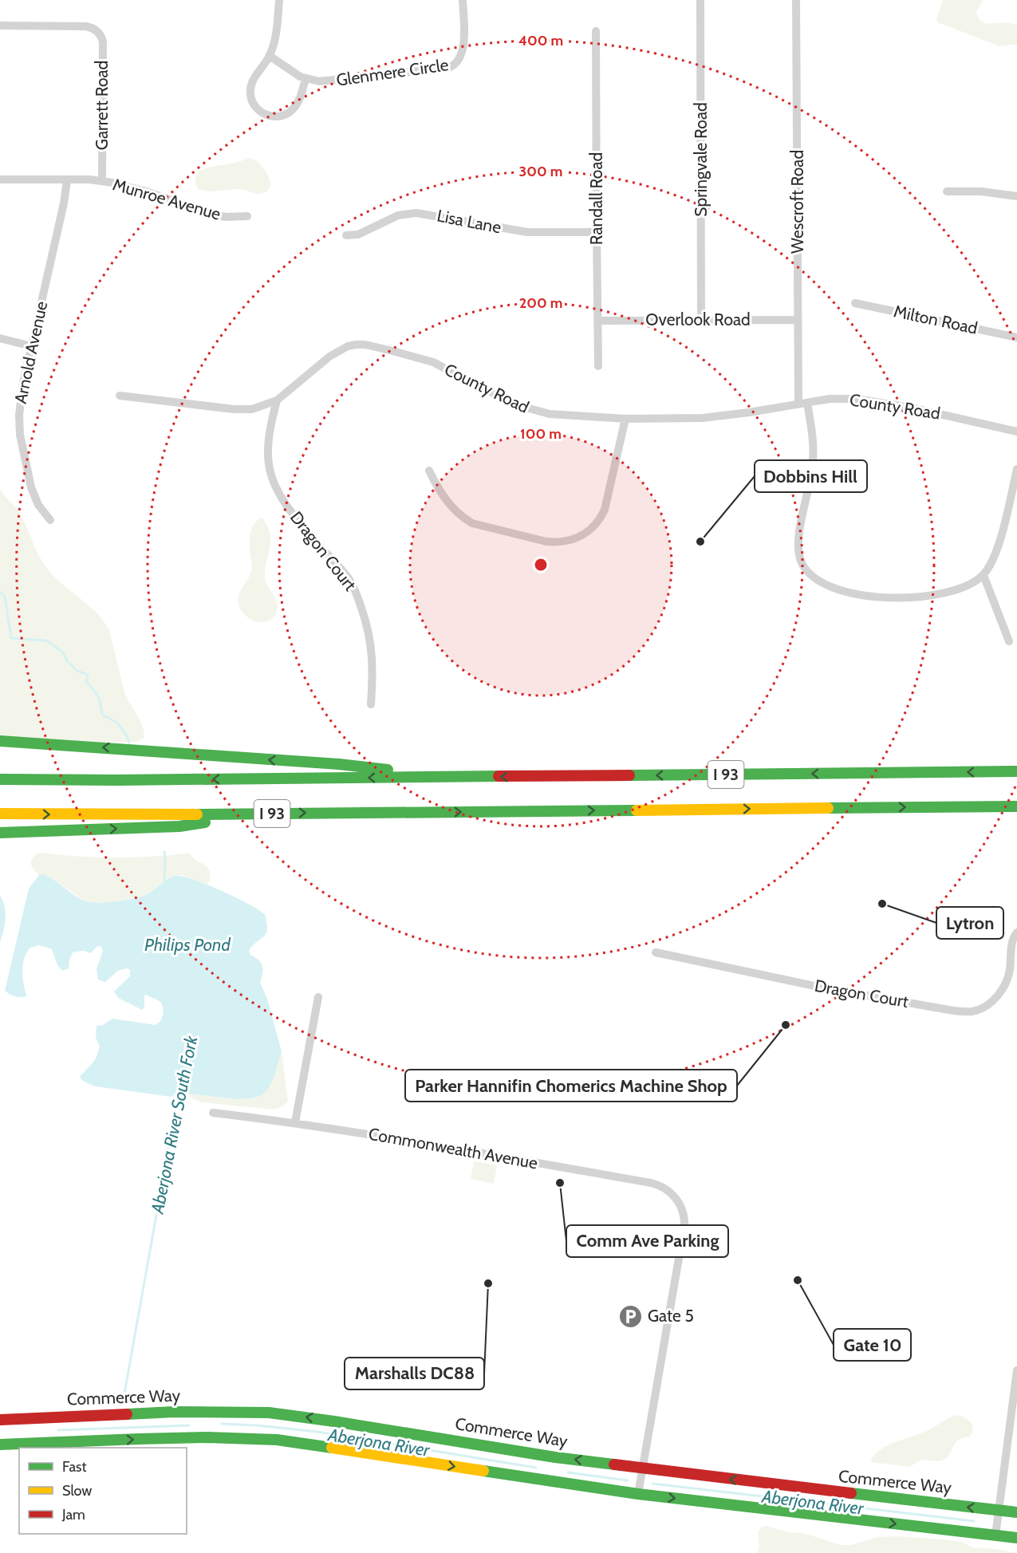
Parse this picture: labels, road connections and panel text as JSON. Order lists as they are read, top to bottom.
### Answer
{
  "streets": {
    "main road": ["I 93", "Commerce Way"],
    "street": [
      "Glenmere Circle",
      "Garrett Road",
      "Springvale Road",
      "Randall Road",
      "Munroe Avenue",
      "Wescroft Road",
      "Lisa Lane",
      "Overlook Road",
      "Milton Road",
      "Arnold Avenue",
      "County Road",
      "Dragon Court",
      "Commonwealth Avenue"
    ]
  },
  "crossings": [
    ["Garrett Road", "Munroe Avenue"],
    ["Springvale Road", "Overlook Road"],
    ["Randall Road", "Lisa Lane"],
    ["Randall Road", "Overlook Road"],
    ["Munroe Avenue", "Arnold Avenue"],
    ["Wescroft Road", "Overlook Road"],
    ["Wescroft Road", "County Road"],
    ["County Road", "Dragon Court"],
    ["Commonwealth Avenue", "Commerce Way"]
  ],
  "water": ["Philips Pond", "Aberjona River South Fork", "Aberjona River"],
  "places": {
    "other": [
      "Dobbins Hill",
      "Lytron",
      "Parker Hannifin Chomerics Machine Shop",
      "Comm Ave Parking",
      "Gate 10",
      "Marshalls DC88"
    ],
    "parking": ["Gate 5"]
  },
  "legend": ["Fast", "Slow", "Jam"],
  "rings": [
    "400 m",
    "300 m",
    "200 m",
    "100 m"
  ]
}
